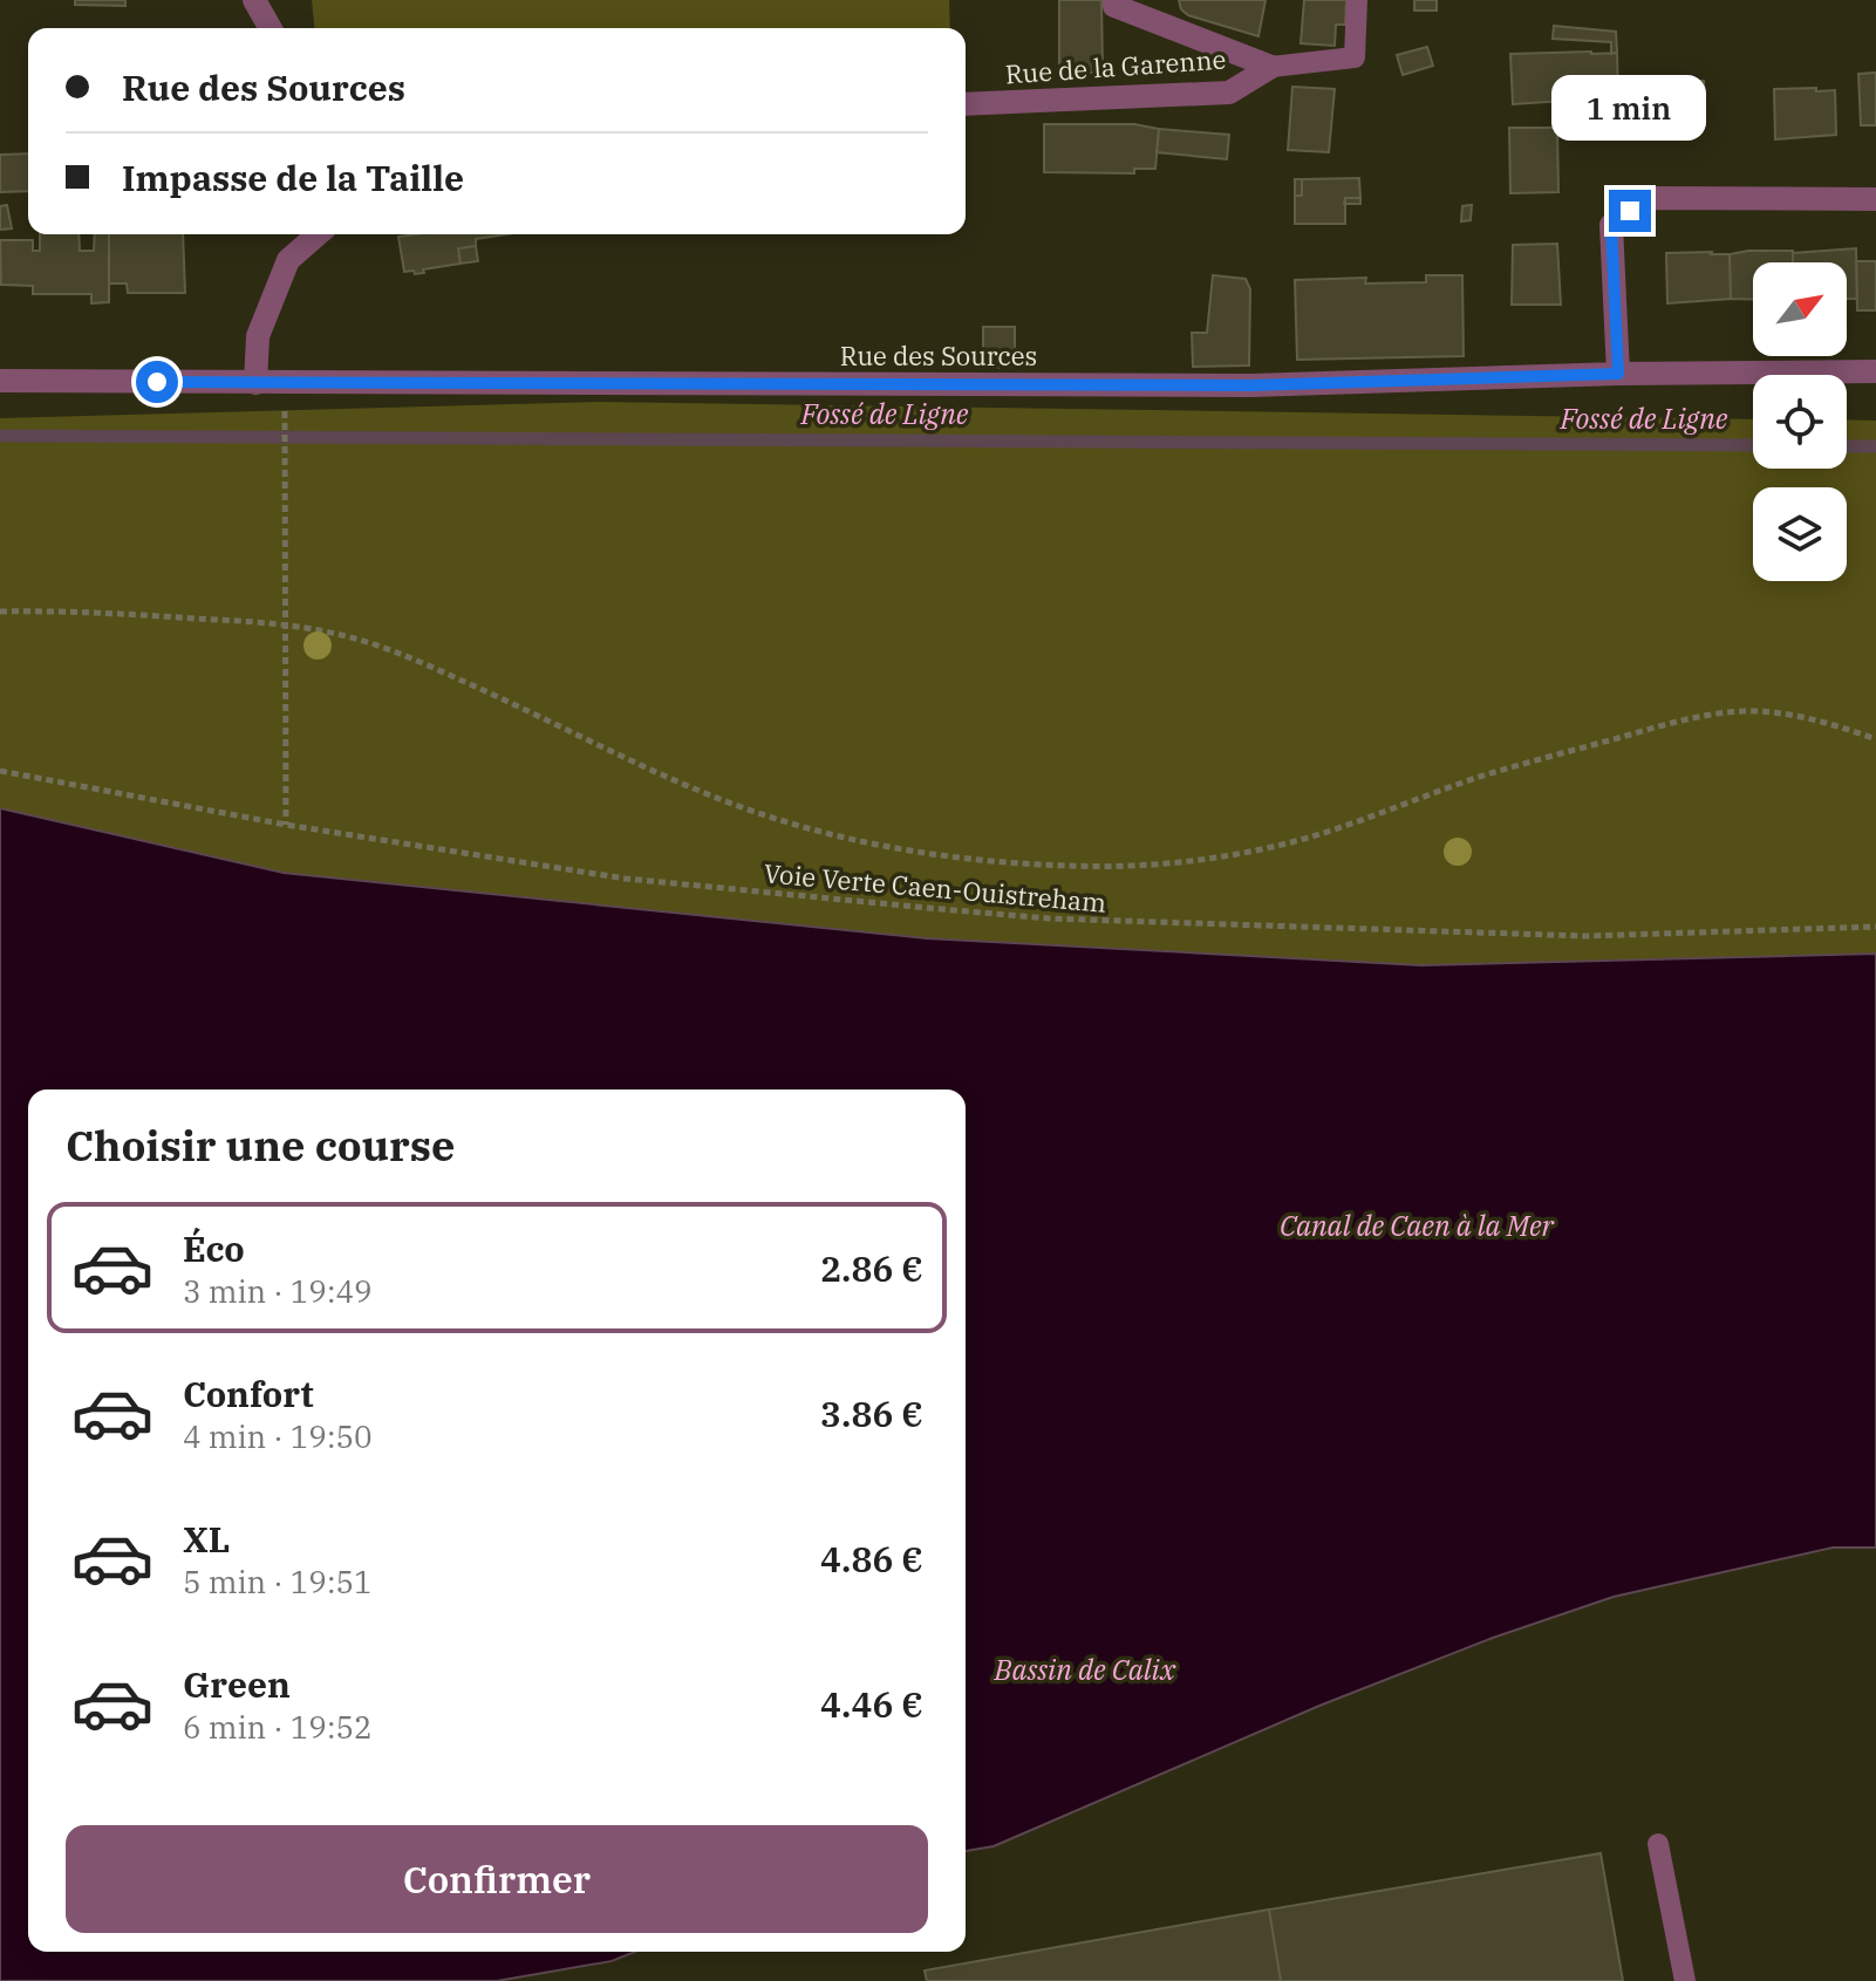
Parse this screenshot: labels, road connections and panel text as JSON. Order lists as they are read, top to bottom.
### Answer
{
  "streets": {
    "street": ["Rue de la Garenne", "Rue des Sources"],
    "path": ["Voie Verte Caen-Ouistreham"]
  },
  "water": ["Fossé de Ligne", "Canal de Caen à la Mer", "Bassin de Calix"],
  "north": "top right",
  "page": {
    "banner": ["Rue des Sources", "Impasse de la Taille"],
    "bubble": "1 min",
    "heading": "Choisir une course",
    "list": [
      {
        "name": "Éco",
        "note": "3 min · 19:49",
        "value": "2.86 €"
      },
      {
        "name": "Confort",
        "note": "4 min · 19:50",
        "value": "3.86 €"
      },
      {
        "name": "XL",
        "note": "5 min · 19:51",
        "value": "4.86 €"
      },
      {
        "name": "Green",
        "note": "6 min · 19:52",
        "value": "4.46 €"
      }
    ],
    "buttons": "Confirmer"
  }
}
